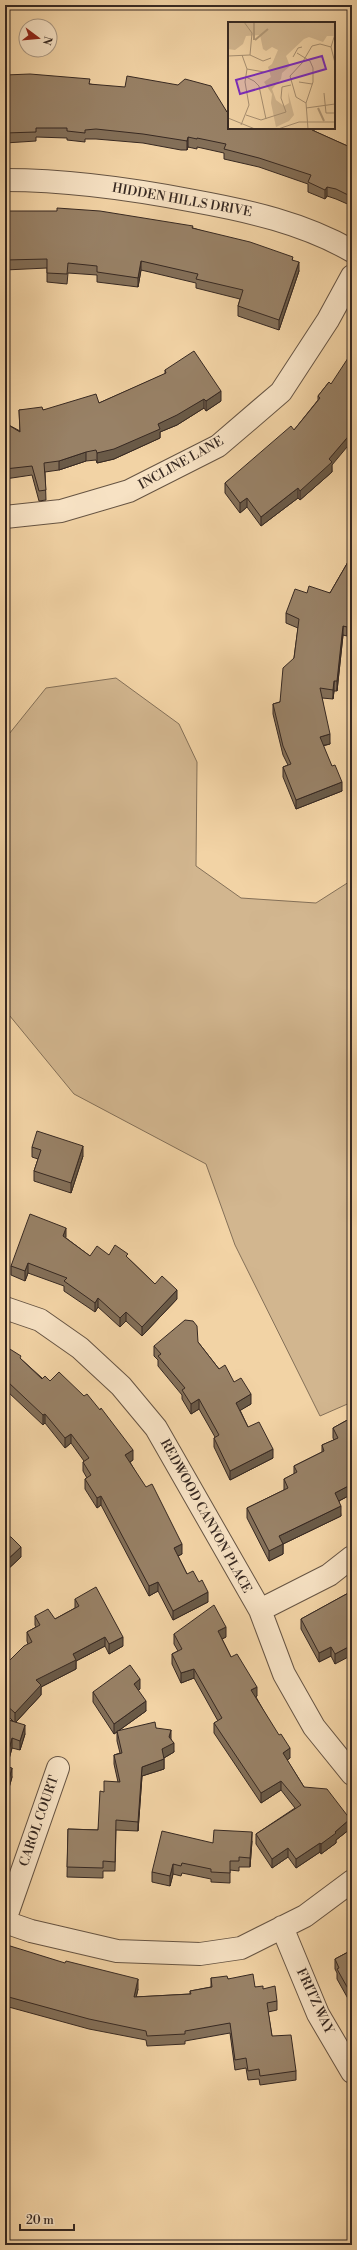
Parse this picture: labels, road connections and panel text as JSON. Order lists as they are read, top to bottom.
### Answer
{
  "streets": {
    "street": [
      "HIDDEN HILLS DRIVE",
      "INCLINE LANE",
      "REDWOOD CANYON PLACE",
      "CAROL COURT",
      "FRITZ WAY"
    ]
  },
  "scale_bar": "20 m",
  "north": "right"
}
